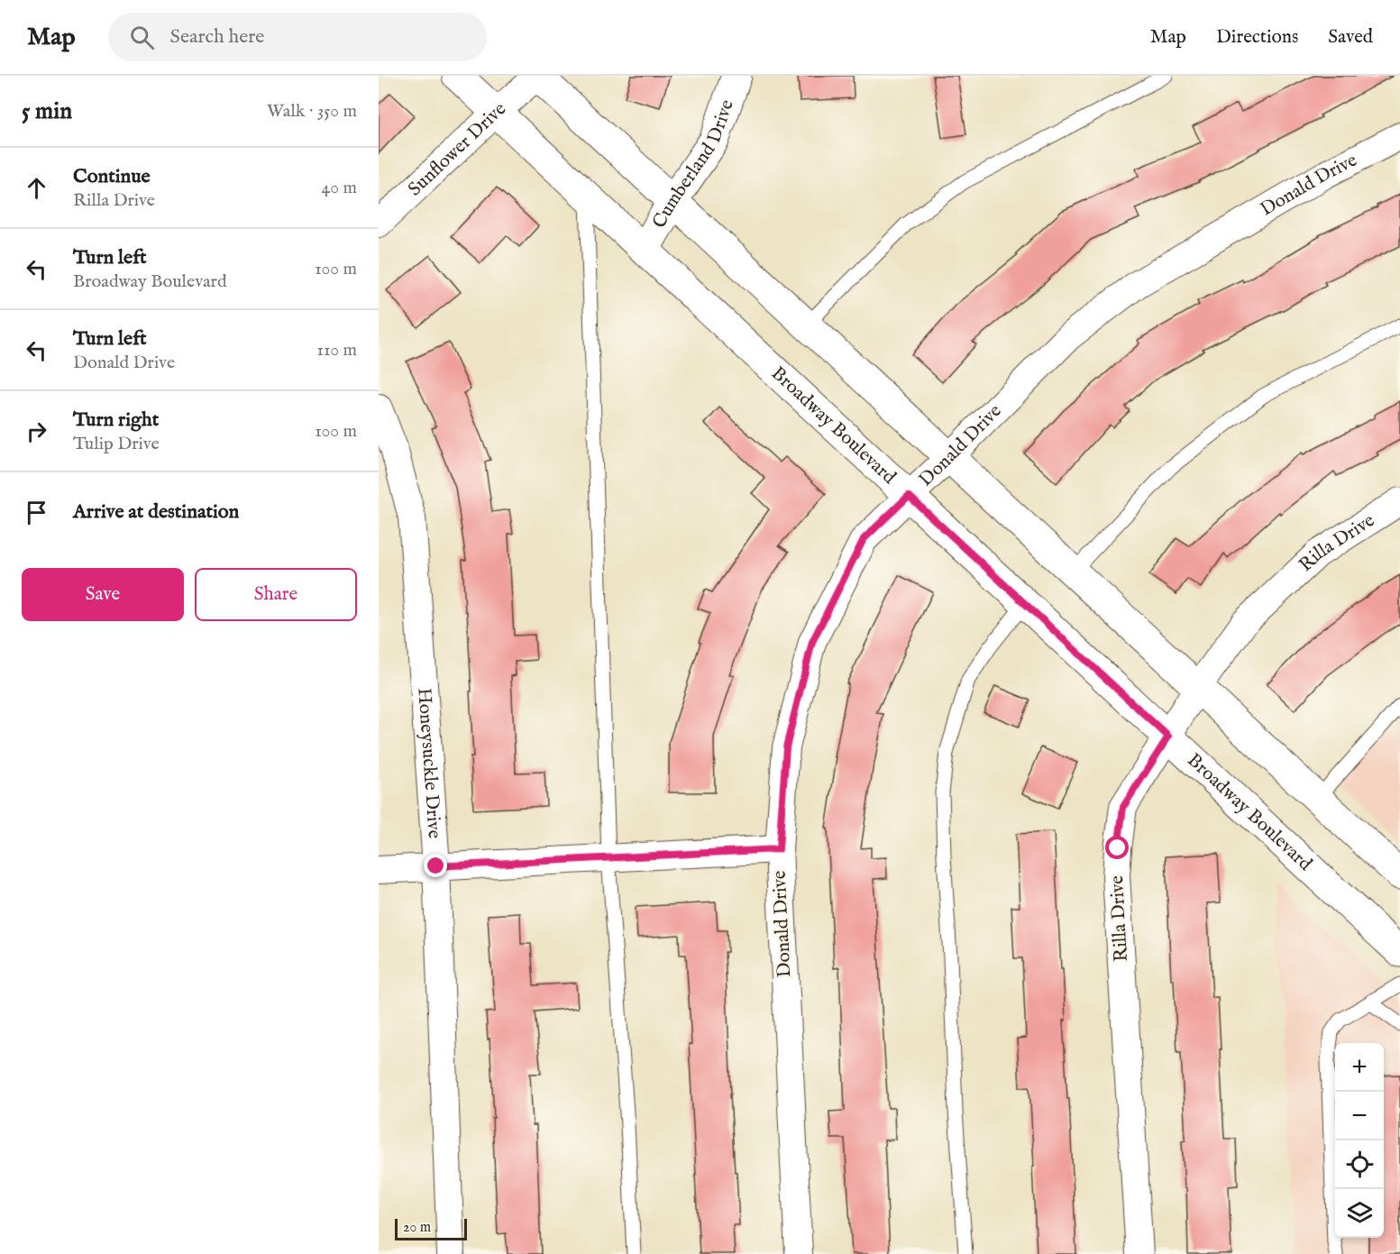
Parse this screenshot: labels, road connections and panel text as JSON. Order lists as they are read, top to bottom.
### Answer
{
  "streets": {
    "main road": ["Cumberland Drive", "Broadway Boulevard"],
    "street": [
      "Sunflower Drive",
      "Donald Drive",
      "Rilla Drive",
      "Honeysuckle Drive"
    ]
  },
  "crossings": [
    ["Sunflower Drive", "Broadway Boulevard"],
    ["Cumberland Drive", "Broadway Boulevard"],
    ["Donald Drive", "Broadway Boulevard"],
    ["Broadway Boulevard", "Rilla Drive"]
  ],
  "scale_bar": "20 m",
  "page": {
    "header": "Map",
    "search": "Search here",
    "nav": ["Map", "Directions", "Saved"],
    "heading": ["5 min", "Walk · 350 m"],
    "list": [
      ["Continue", "Rilla Drive", "40 m"],
      ["Turn left", "Broadway Boulevard", "100 m"],
      ["Turn left", "Donald Drive", "110 m"],
      ["Turn right", "Tulip Drive", "100 m"],
      "Arrive at destination"
    ],
    "buttons": ["Save", "Share"],
    "map_buttons": ["+", "−"],
    "scale": "20 m"
  }
}
